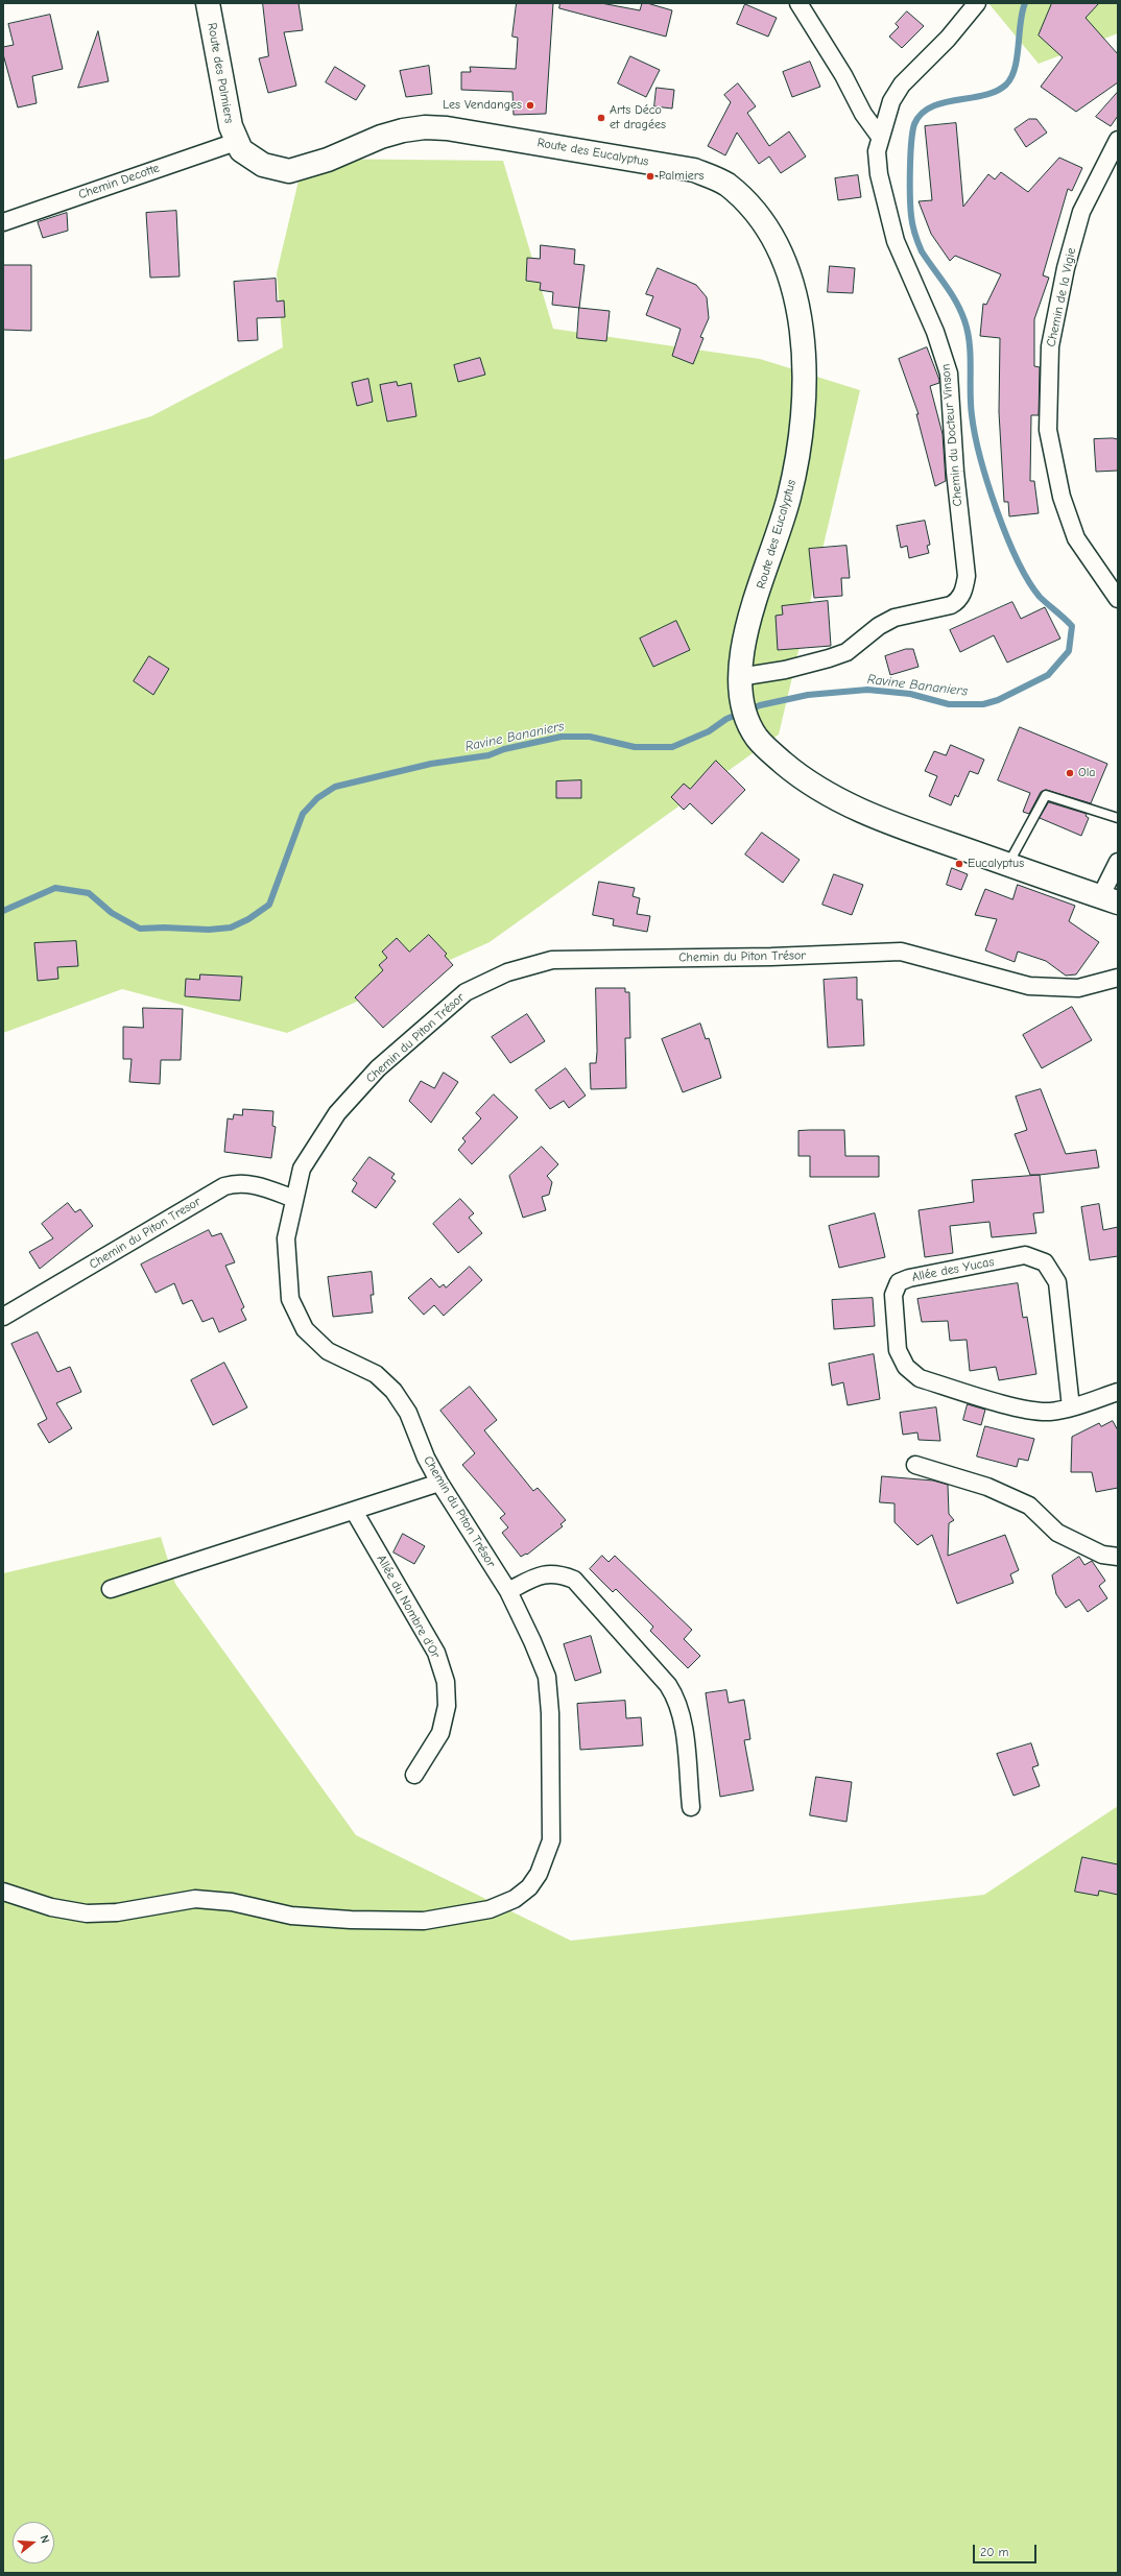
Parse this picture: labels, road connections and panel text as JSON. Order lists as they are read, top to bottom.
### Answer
{
  "streets": {
    "main road": ["Route des Palmiers", "Route des Eucalyptus"],
    "street": [
      "Chemin Decotte",
      "Chemin de la Vigie",
      "Chemin du Docteur Vinson",
      "Chemin du Piton Trésor",
      "Chemin du Piton Tresor",
      "Allée des Yucas",
      "Allée du Nombre d'Or"
    ]
  },
  "crossings": [
    ["Route des Palmiers", "Route des Eucalyptus"],
    ["Route des Palmiers", "Chemin Decotte"],
    ["Route des Eucalyptus", "Chemin Decotte"],
    ["Route des Eucalyptus", "Chemin du Docteur Vinson"],
    ["Chemin du Piton Trésor", "Chemin du Piton Tresor"]
  ],
  "water": ["Ravine Bananiers"],
  "places": [
    "Les Vendanges",
    "Arts Déco et dragées",
    "Palmiers",
    "Ola",
    "Eucalyptus"
  ],
  "scale_bar": "20 m",
  "north": "right"
}
